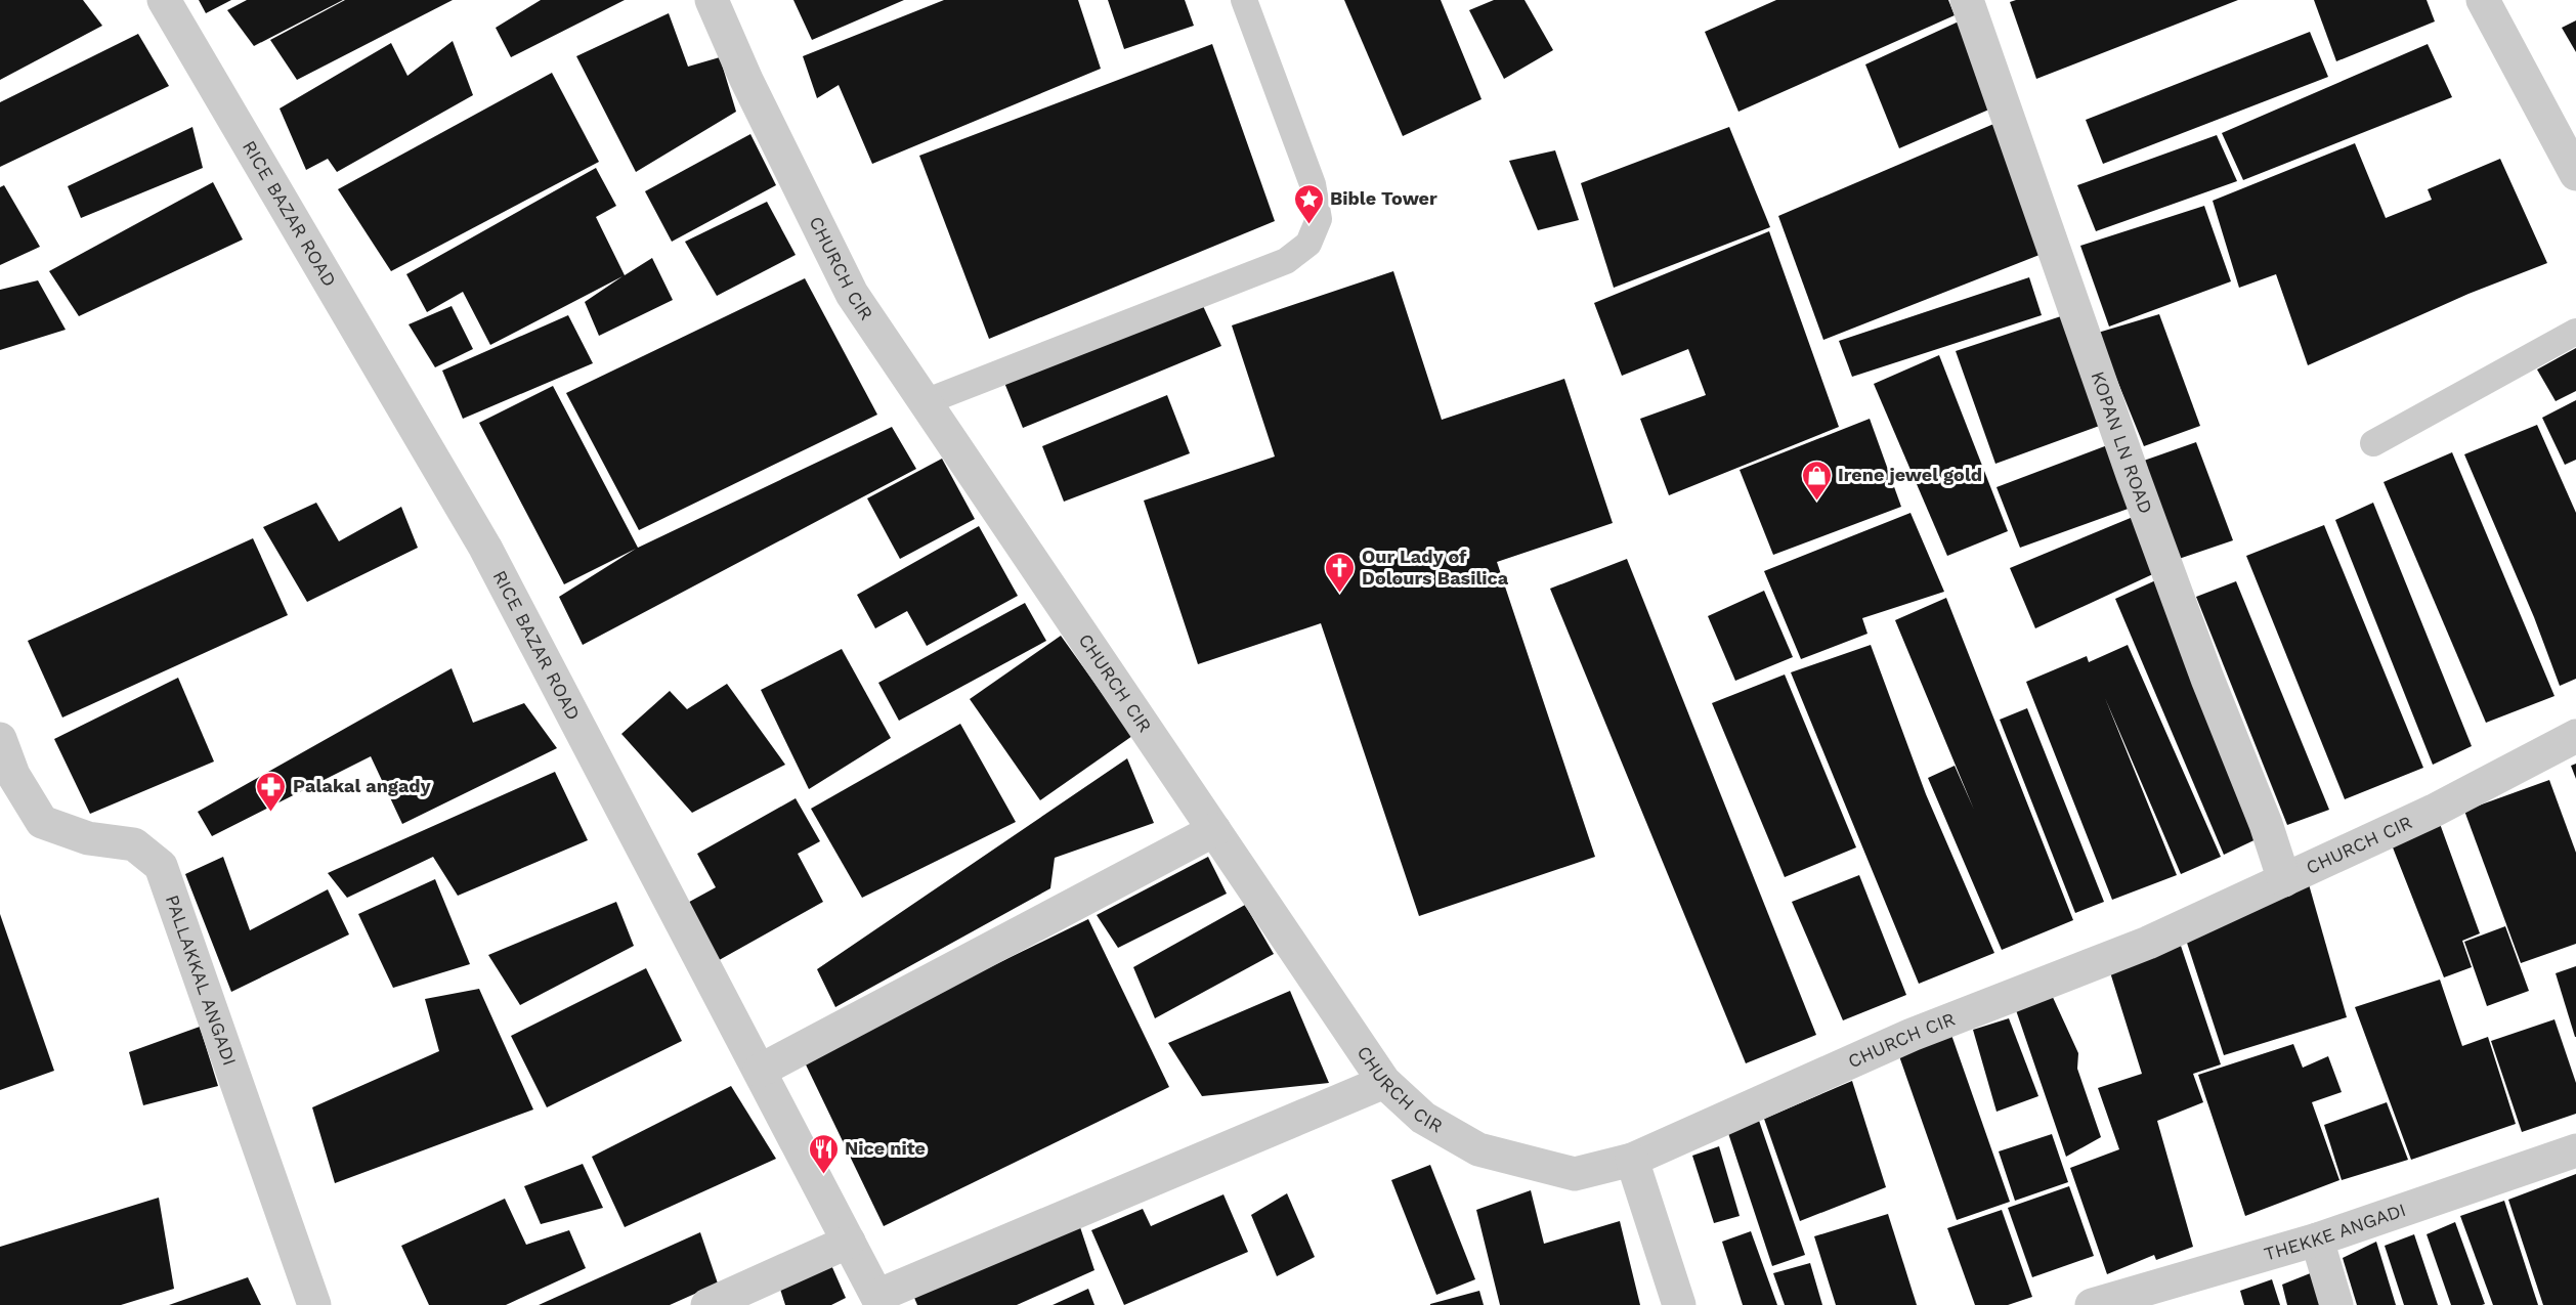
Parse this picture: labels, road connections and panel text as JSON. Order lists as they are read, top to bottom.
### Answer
{
  "streets": {
    "street": [
      "RICE BAZAR ROAD",
      "CHURCH CIR",
      "KOPAN LN ROAD",
      "PALLAKKAL ANGADI",
      "THEKKE ANGADI"
    ]
  },
  "crossings": [
    ["CHURCH CIR", "KOPAN LN ROAD"]
  ],
  "places": {
    "place": ["Bible Tower"],
    "shop": ["Irene jewel gold"],
    "church": ["Our Lady of Dolours Basilica"],
    "pharmacy": ["Palakal angady"],
    "restaurant": ["Nice nite"]
  }
}
